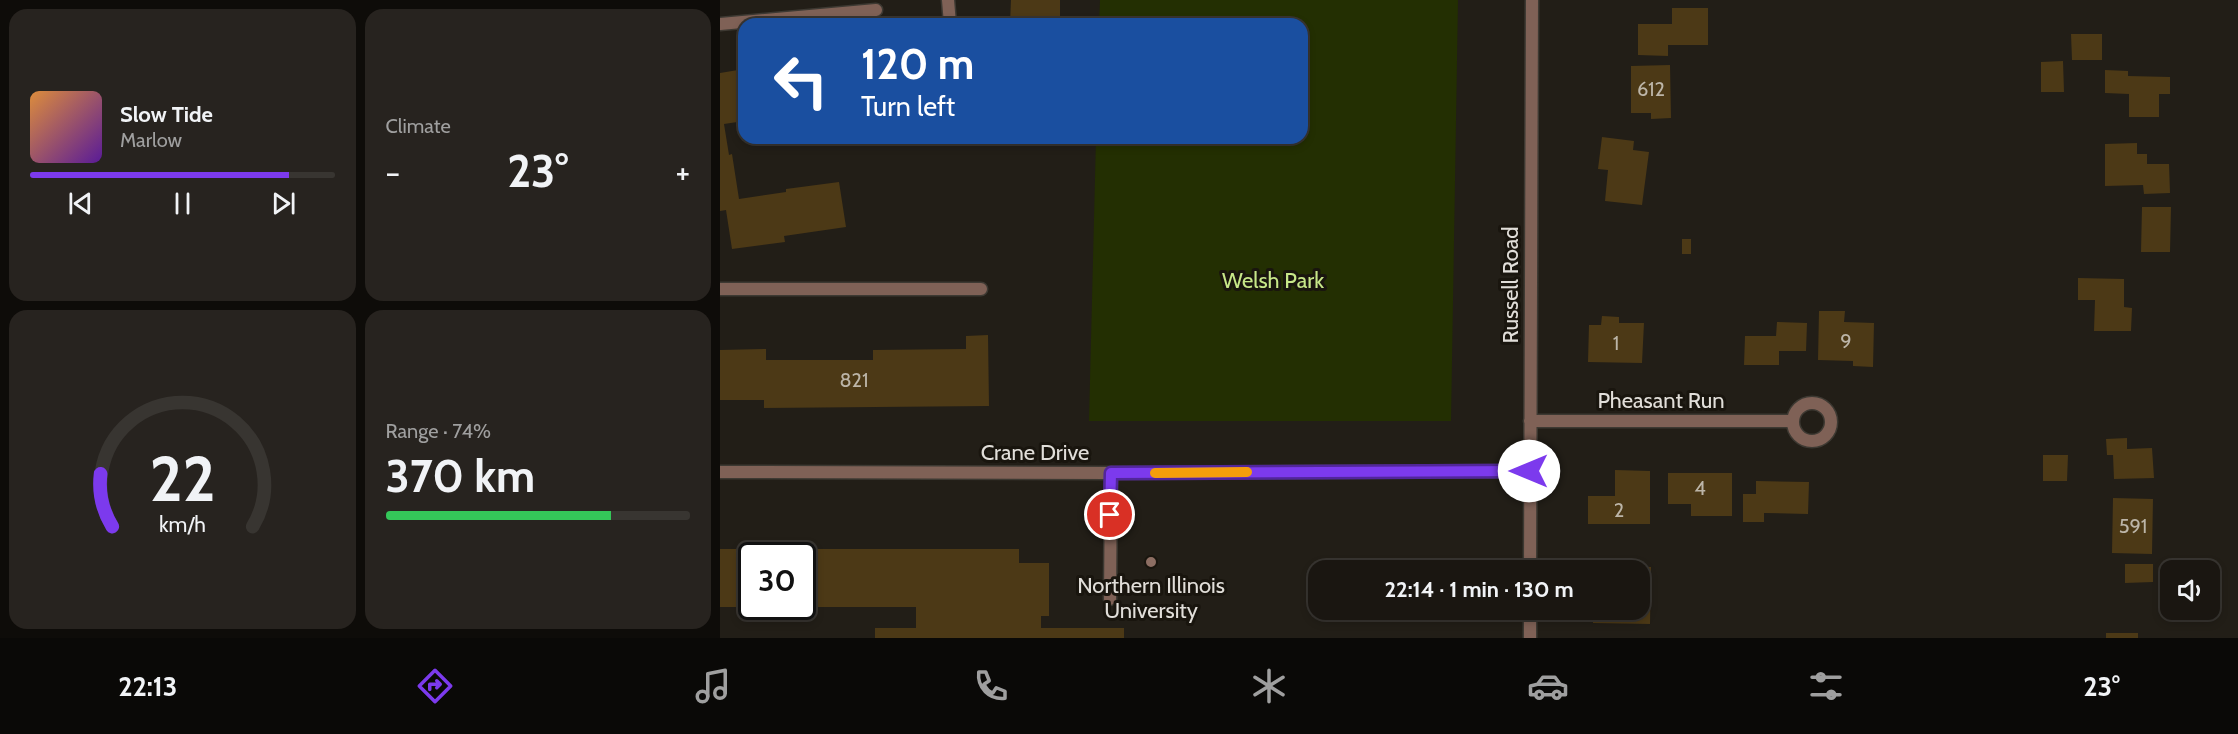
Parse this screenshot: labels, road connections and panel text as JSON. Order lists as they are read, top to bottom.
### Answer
{
  "streets": {
    "street": ["Russell Road", "Pheasant Run", "Crane Drive"]
  },
  "crossings": [
    ["Russell Road", "Pheasant Run"],
    ["Russell Road", "Crane Drive"]
  ],
  "parks": ["Welsh Park"],
  "places": ["Northern Illinois University"],
  "house_numbers": [
    "612",
    "9",
    "1",
    "821",
    "4",
    "2",
    "591"
  ],
  "page": {
    "tile": [
      "Climate",
      ["Range · 74%", "370 km"]
    ],
    "turn": ["120 m", "Turn left"],
    "song": ["Slow Tide", "Marlow"],
    "heat": ["−", "23°", "+"],
    "limit": "30",
    "trip": "22:14 · 1 min · 130 m",
    "tabs": ["22:13", "23°"],
    "gauge": ["22", "km/h"]
  }
}
